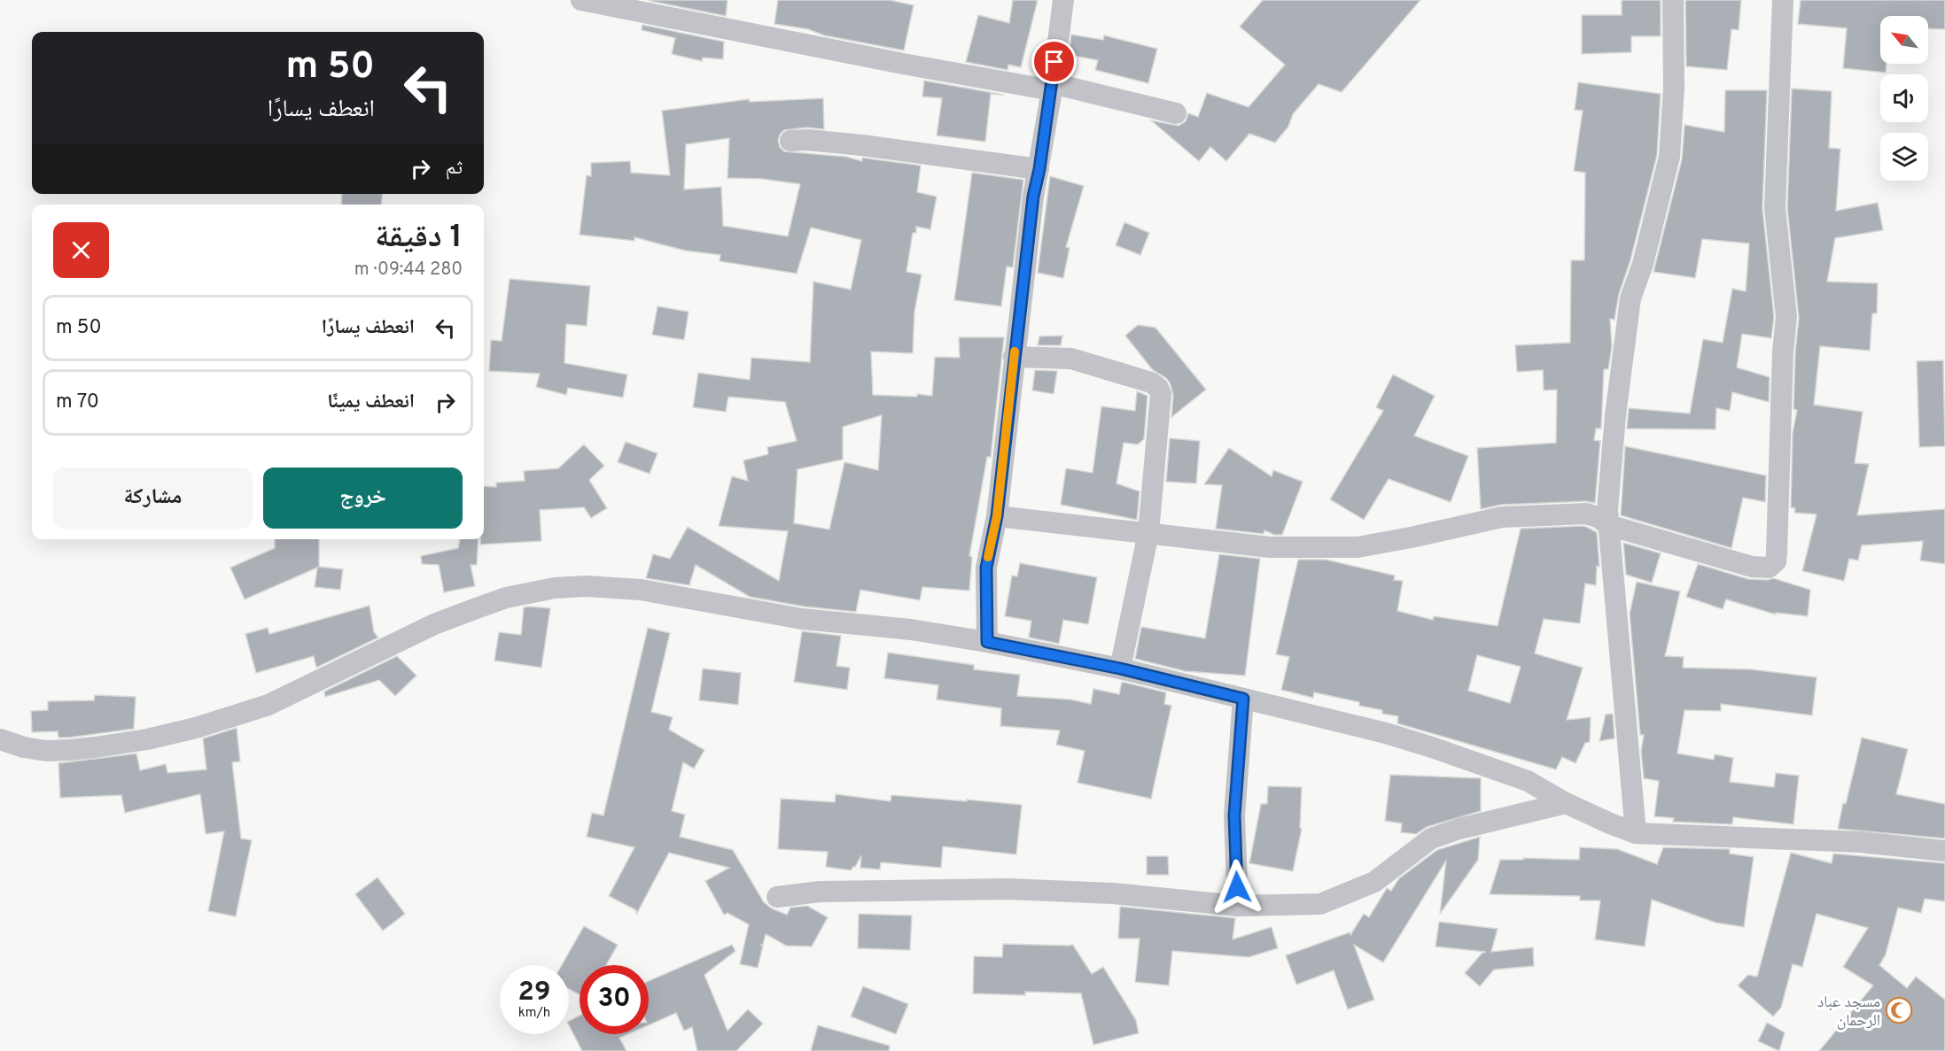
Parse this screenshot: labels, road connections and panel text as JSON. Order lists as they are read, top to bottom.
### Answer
{
  "places": {
    "mosque": ["مسجد عباد الرحمان"]
  },
  "north": "top left",
  "page": {
    "turn": ["50 m", "انعطف يسارًا"],
    "then": "ثم",
    "heading": ["1 دقيقة", "280 m · 09:44"],
    "list": [
      {
        "name": "انعطف يسارًا",
        "value": "50 m"
      },
      {
        "name": "انعطف يمينًا",
        "value": "70 m"
      }
    ],
    "buttons": ["خروج", "مشاركة"],
    "speed": "29 km/h",
    "limit": "30"
  }
}
